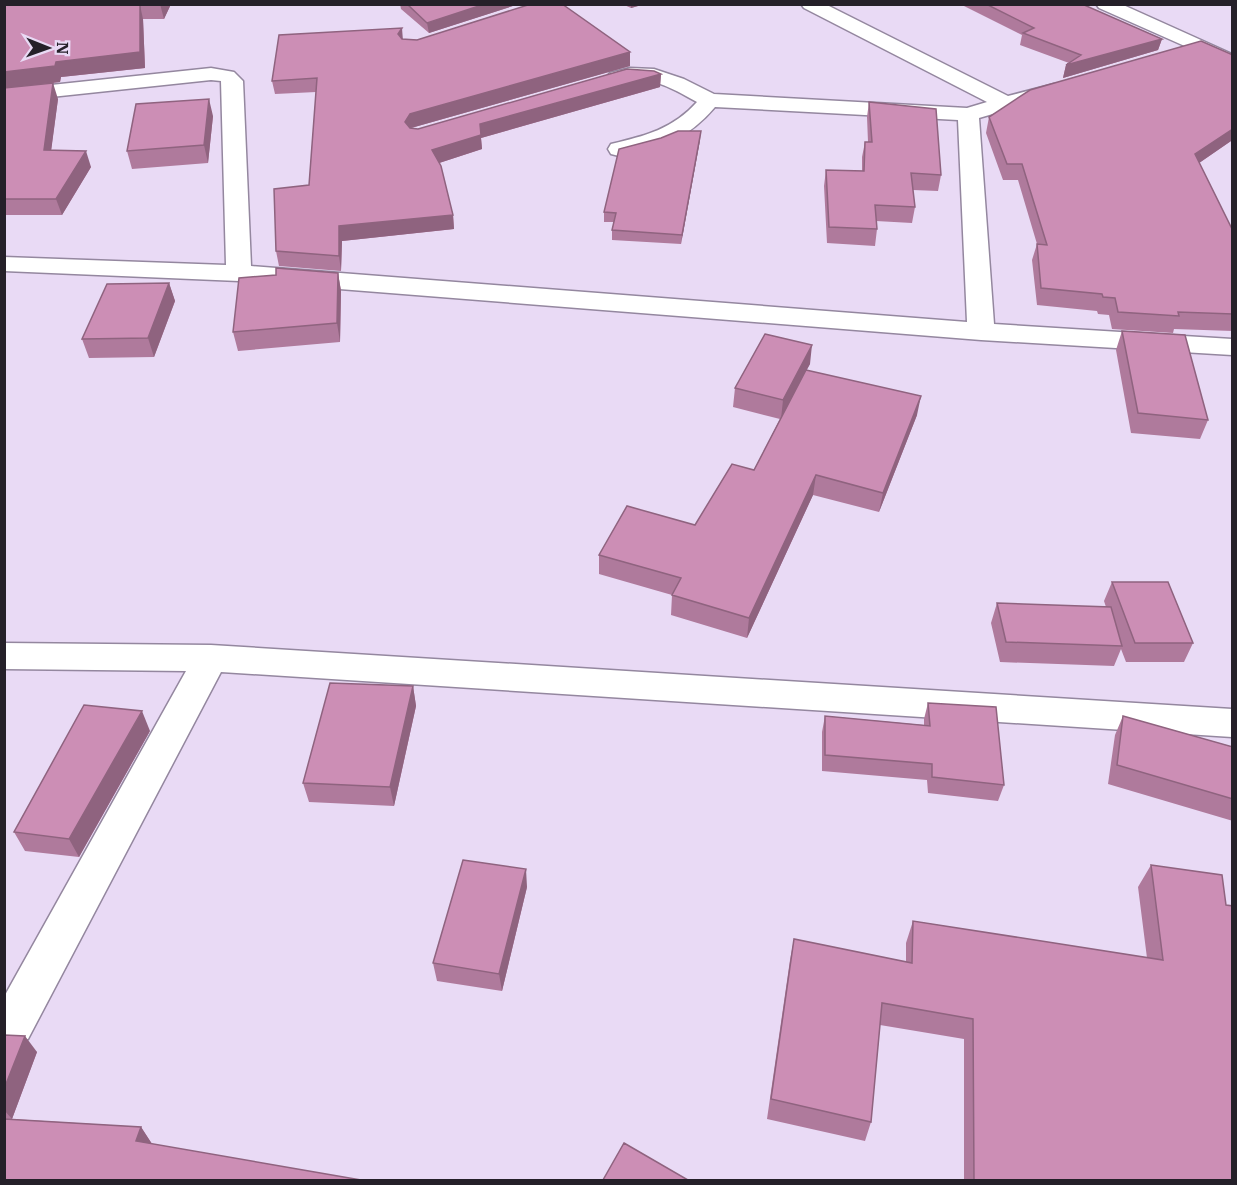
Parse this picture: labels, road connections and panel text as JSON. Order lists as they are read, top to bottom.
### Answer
{
  "north": "right"
}
